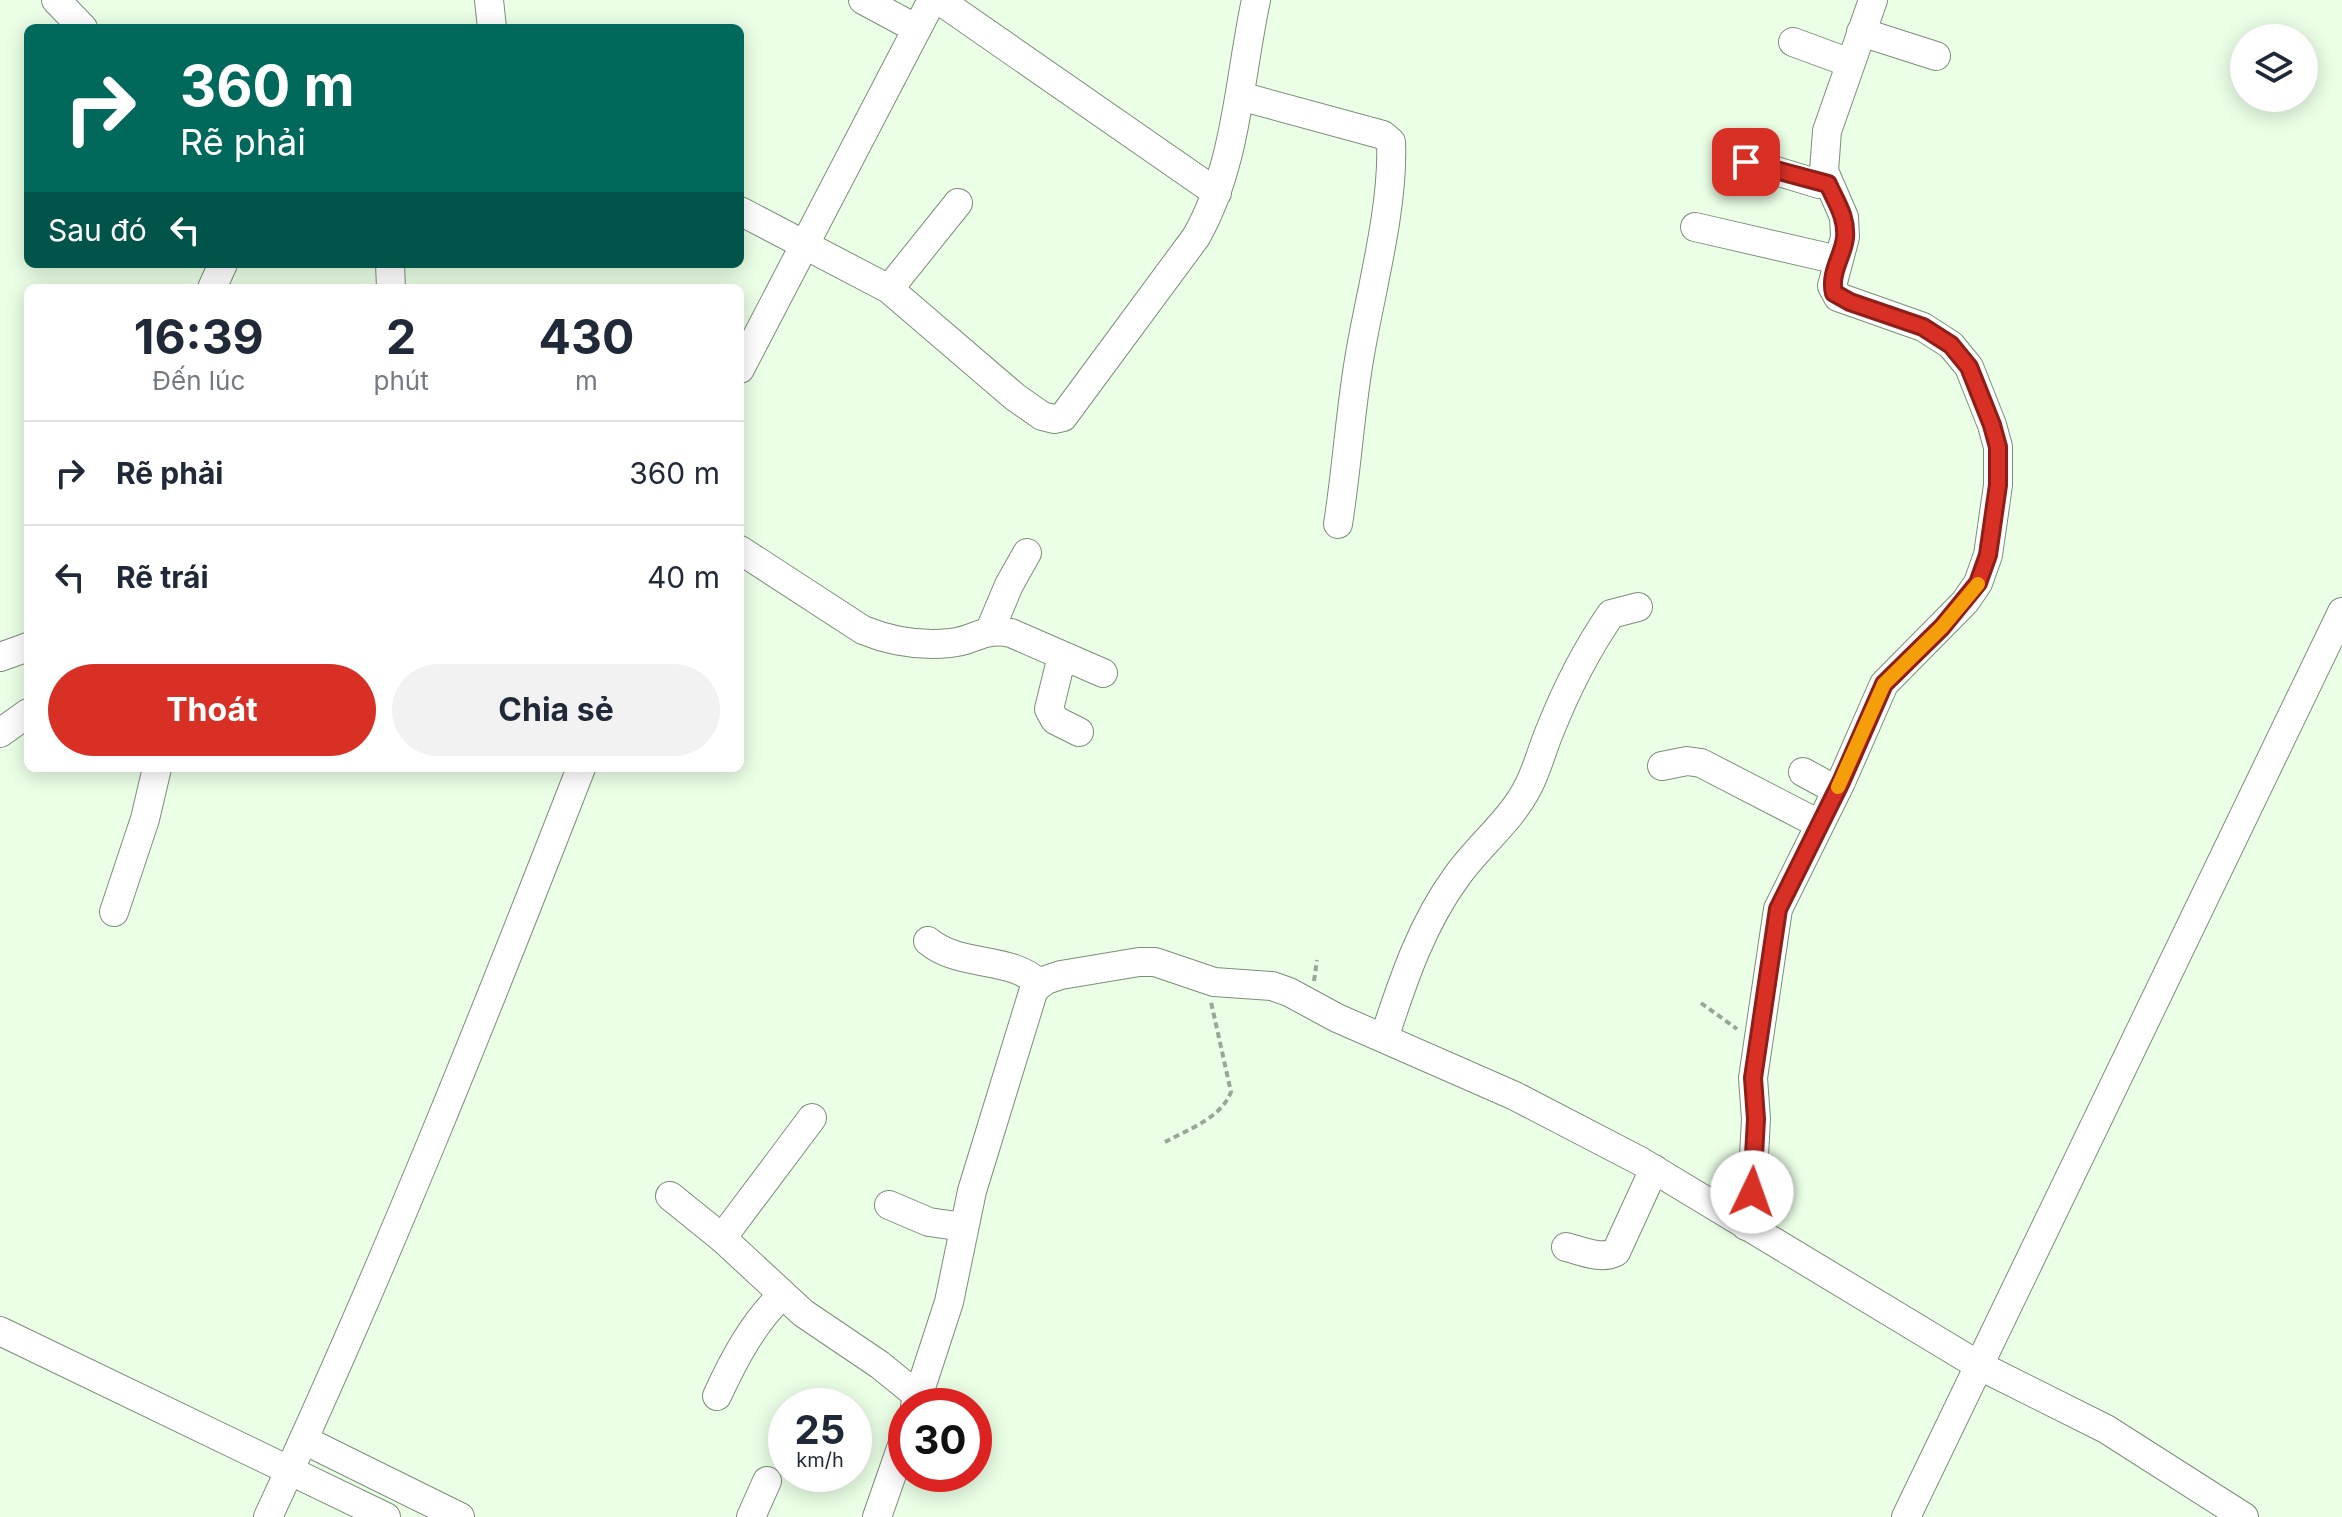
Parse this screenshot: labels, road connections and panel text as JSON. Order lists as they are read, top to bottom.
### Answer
{
  "page": {
    "turn": ["360 m", "Rẽ phải"],
    "then": "Sau đó",
    "eta": [
      "16:39",
      "Đến lúc",
      "2",
      "phút",
      "430",
      "m"
    ],
    "list": [
      {
        "name": "Rẽ phải",
        "value": "360 m"
      },
      {
        "name": "Rẽ trái",
        "value": "40 m"
      }
    ],
    "buttons": ["Thoát", "Chia sẻ"],
    "speed": "25 km/h",
    "limit": "30"
  }
}
